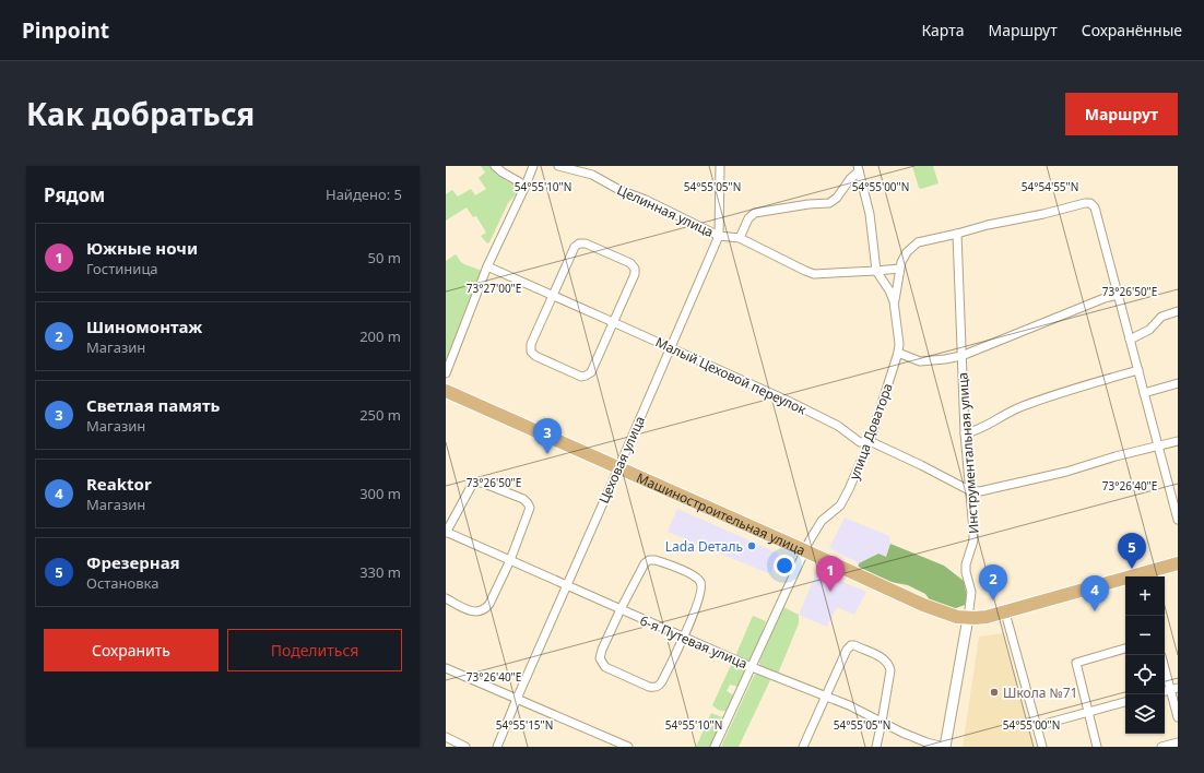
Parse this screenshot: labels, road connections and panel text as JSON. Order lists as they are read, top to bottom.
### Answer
{
  "streets": {
    "main road": ["Машиностроительная улица"],
    "street": [
      "Целинная улица",
      "Малый Цеховой переулок",
      "улица Доватора",
      "Инструментальная улица",
      "Цеховая улица",
      "6-я Путевая улица"
    ]
  },
  "crossings": [
    ["Целинная улица", "улица Доватора"],
    ["Целинная улица", "Цеховая улица"],
    ["Малый Цеховой переулок", "улица Доватора"],
    ["Малый Цеховой переулок", "Инструментальная улица"],
    ["Малый Цеховой переулок", "Цеховая улица"],
    ["улица Доватора", "Машиностроительная улица"],
    ["улица Доватора", "6-я Путевая улица"],
    ["Инструментальная улица", "Машиностроительная улица"],
    ["Инструментальная улица", "6-я Путевая улица"],
    ["Цеховая улица", "Машиностроительная улица"],
    ["Цеховая улица", "6-я Путевая улица"]
  ],
  "places": ["Lada Dеталь", "Школа №71"],
  "page": {
    "header": "Pinpoint",
    "nav": ["Карта", "Маршрут", "Сохранённые"],
    "title": "Как добраться",
    "buttons": [
      "Маршрут",
      ["Сохранить", "Поделиться"]
    ],
    "heading": ["Рядом", "Найдено: 5"],
    "list": [
      {
        "mark": "1",
        "name": "Южные ночи",
        "note": "Гостиница",
        "value": "50 m"
      },
      {
        "mark": "2",
        "name": "Шиномонтаж",
        "note": "Магазин",
        "value": "200 m"
      },
      {
        "mark": "3",
        "name": "Светлая память",
        "note": "Магазин",
        "value": "250 m"
      },
      {
        "mark": "4",
        "name": "Reaktor",
        "note": "Магазин",
        "value": "300 m"
      },
      {
        "mark": "5",
        "name": "Фрезерная",
        "note": "Остановка",
        "value": "330 m"
      }
    ],
    "pins": [
      "3",
      "5",
      "1",
      "2",
      "4"
    ],
    "map_buttons": ["+", "−"]
  },
  "coordinates": [
    "54°55'10\"N",
    "54°55'05\"N",
    "54°55'00\"N",
    "54°54'55\"N",
    "73°27'00\"E",
    "73°26'50\"E",
    "73°26'40\"E",
    "54°55'15\"N"
  ]
}
